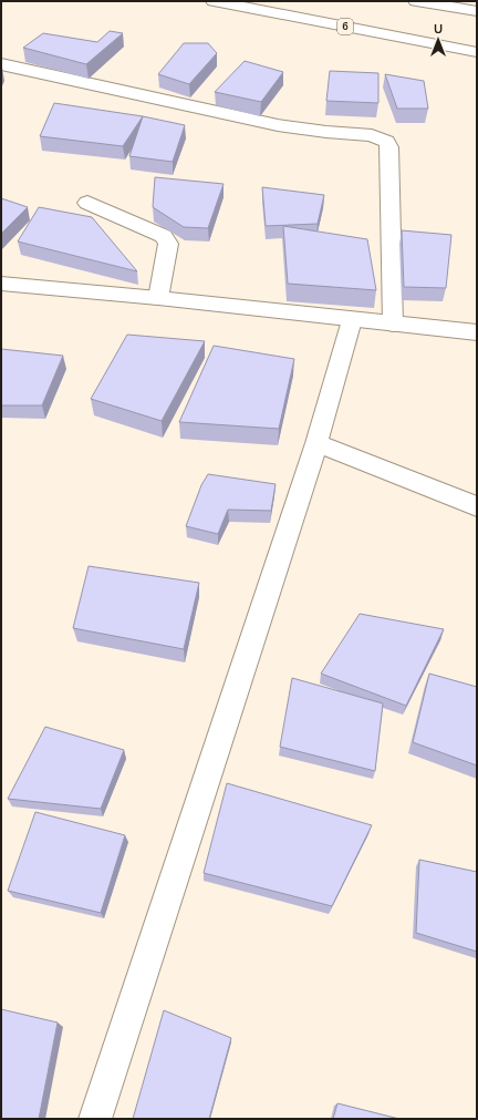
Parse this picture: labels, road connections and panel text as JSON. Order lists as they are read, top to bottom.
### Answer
{
  "streets": {
    "main road": ["6"]
  },
  "north": "top"
}
